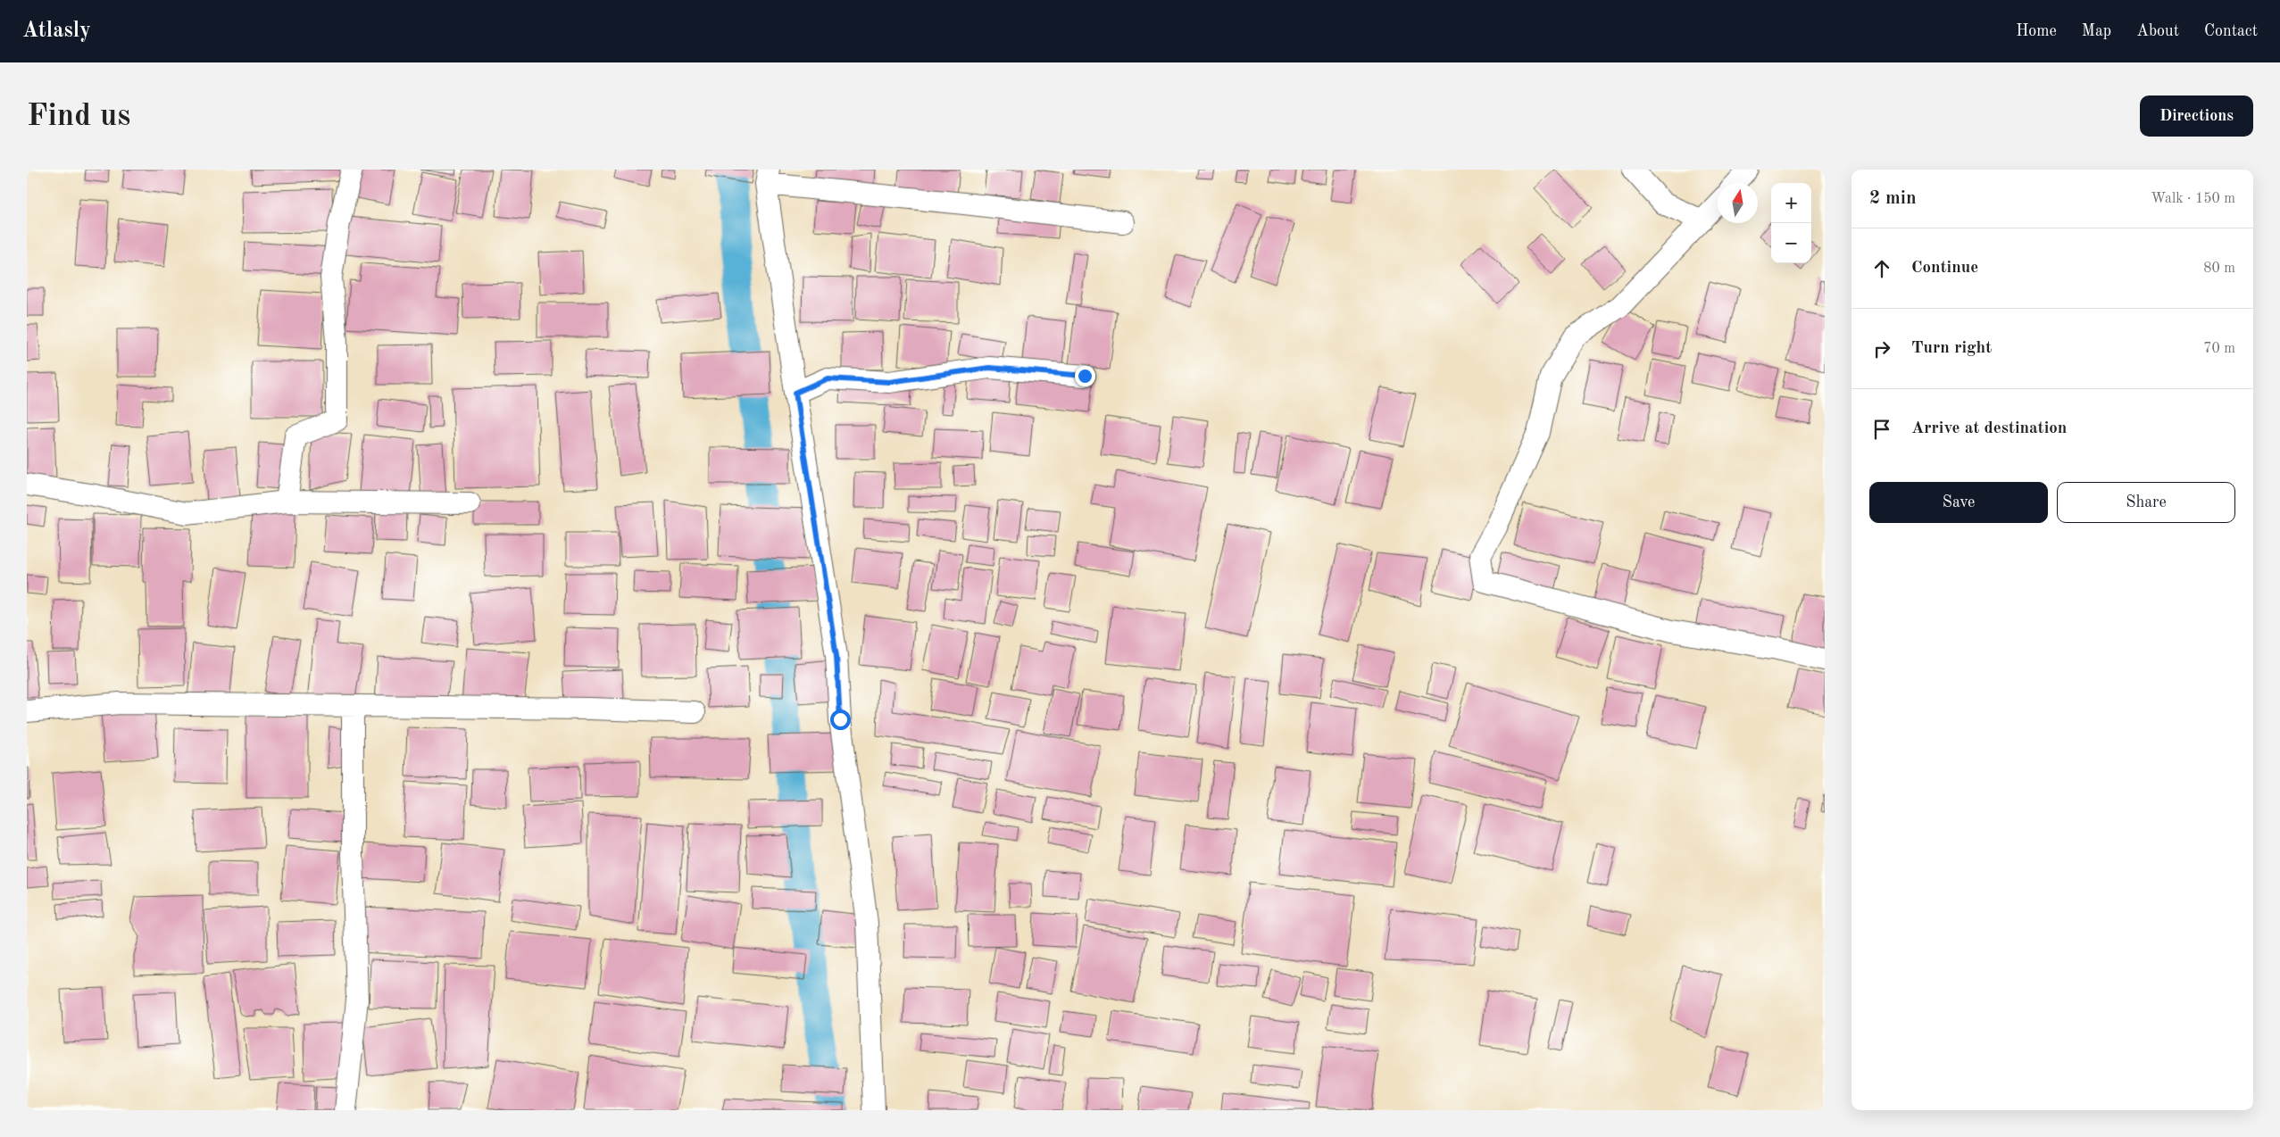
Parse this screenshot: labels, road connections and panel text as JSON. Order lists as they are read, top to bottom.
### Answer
{
  "north": "top",
  "page": {
    "header": "Atlasly",
    "nav": [
      "Home",
      "Map",
      "About",
      "Contact"
    ],
    "buttons": [
      "Directions",
      ["Save", "Share"]
    ],
    "title": "Find us",
    "heading": ["2 min", "Walk · 150 m"],
    "map_buttons": ["+", "−"],
    "list": [
      ["Continue", "80 m"],
      ["Turn right", "70 m"],
      "Arrive at destination"
    ]
  }
}
